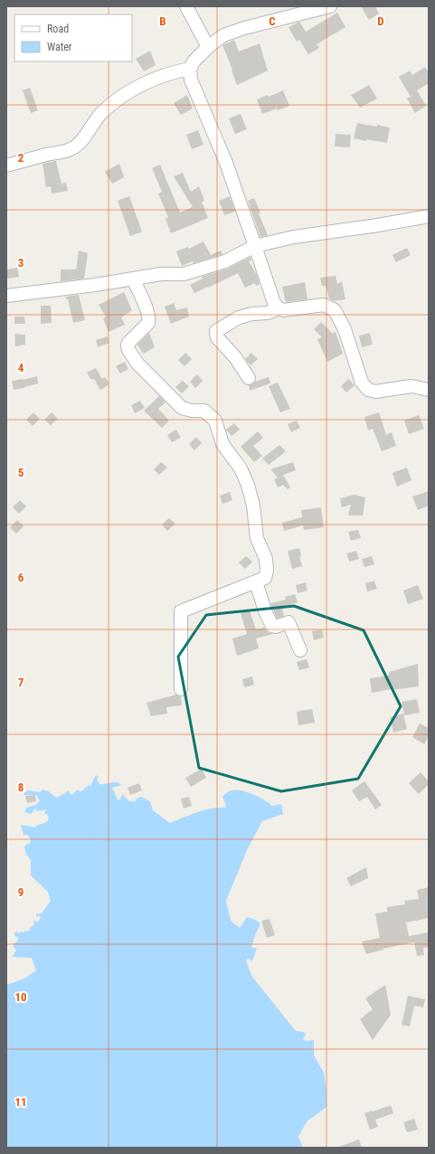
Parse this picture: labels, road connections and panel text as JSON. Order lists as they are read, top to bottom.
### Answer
{
  "legend": ["Road", "Water"],
  "grid": {
    "columns": ["B", "C", "D"],
    "rows": [
      "2",
      "3",
      "4",
      "5",
      "6",
      "7",
      "8",
      "9",
      "10",
      "11"
    ]
  }
}
